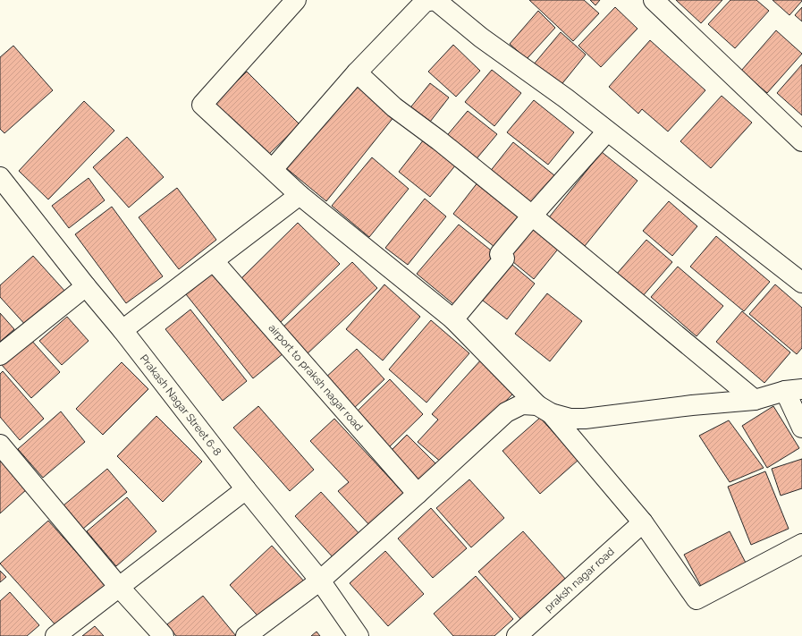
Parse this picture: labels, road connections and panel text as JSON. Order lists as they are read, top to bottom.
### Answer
{
  "streets": {
    "street": ["airport to praksh nagar road", "Prakash Nagar Street 6-8", "praksh nagar road"]
  }
}
